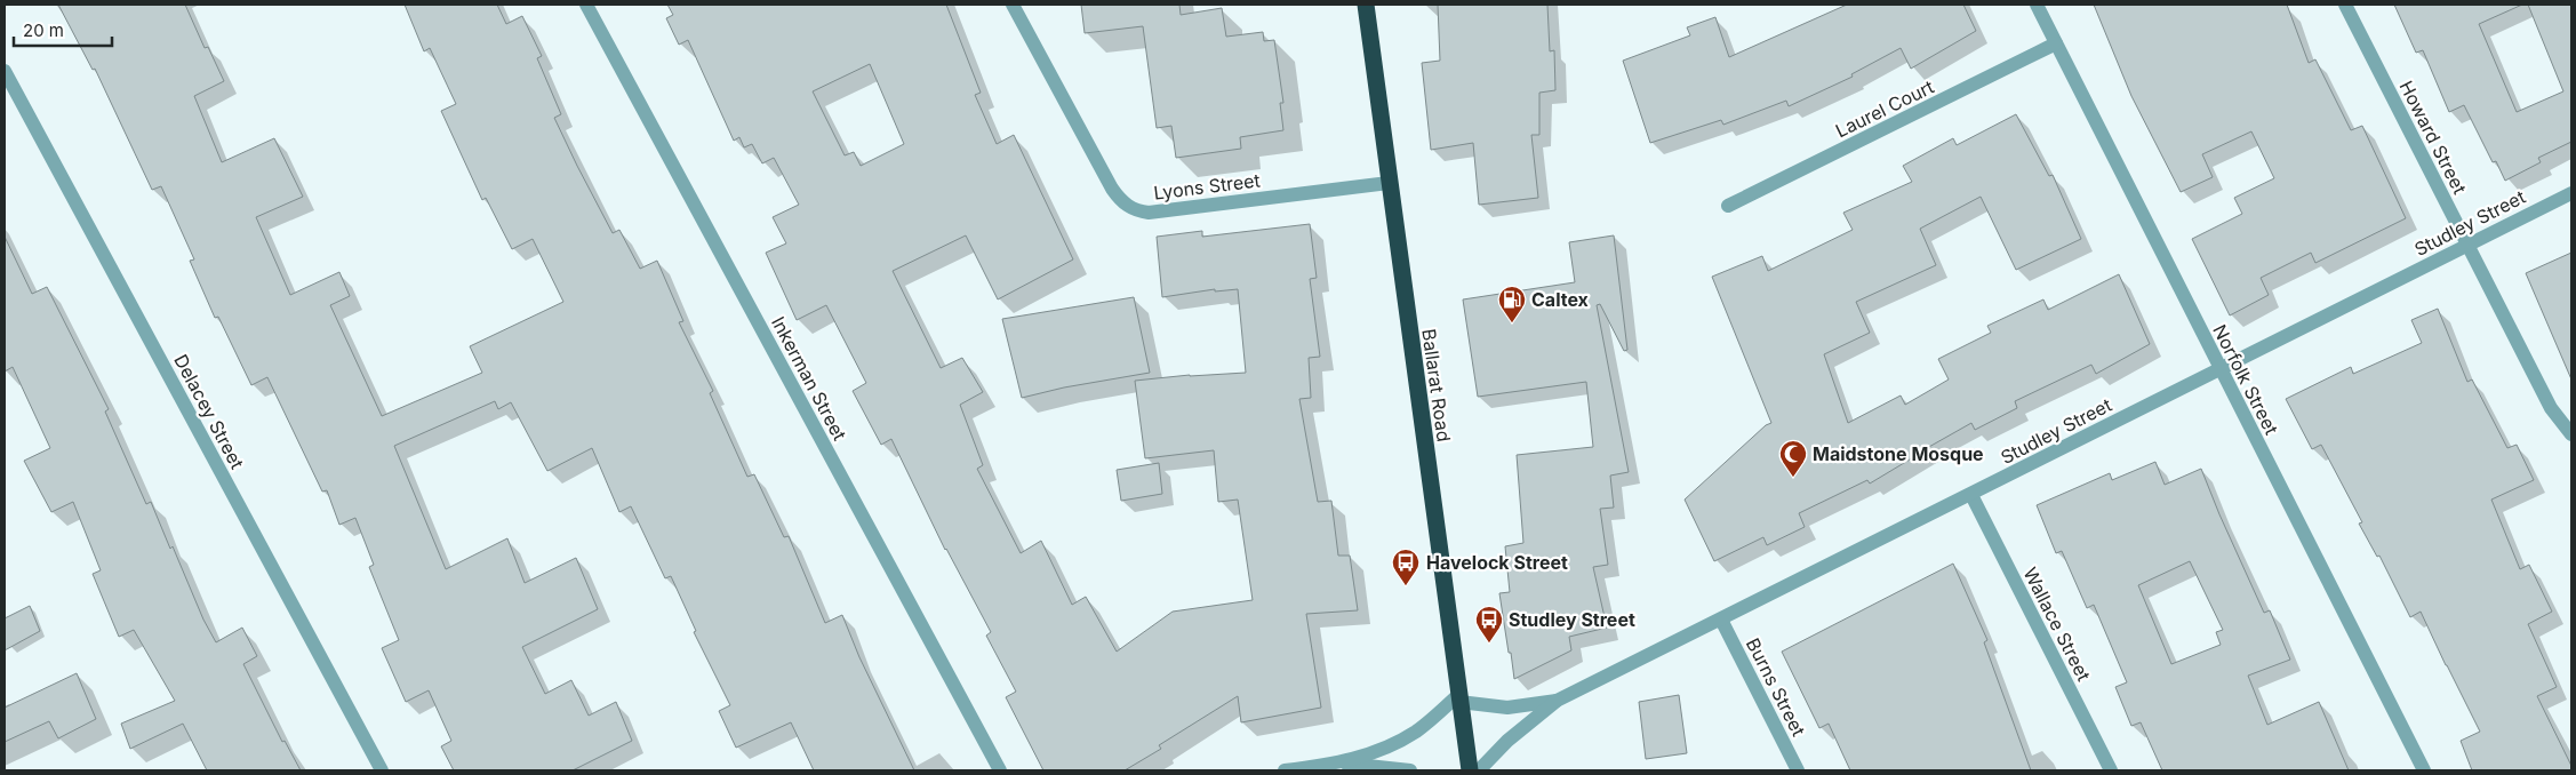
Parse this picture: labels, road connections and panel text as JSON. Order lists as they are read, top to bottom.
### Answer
{
  "streets": {
    "highway": ["Ballarat Road"],
    "street": [
      "Laurel Court",
      "Howard Street",
      "Lyons Street",
      "Studley Street",
      "Inkerman Street",
      "Norfolk Street",
      "Delacey Street",
      "Wallace Street",
      "Burns Street"
    ]
  },
  "crossings": [
    ["Laurel Court", "Norfolk Street"],
    ["Howard Street", "Studley Street"],
    ["Lyons Street", "Ballarat Road"],
    ["Studley Street", "Norfolk Street"],
    ["Studley Street", "Ballarat Road"],
    ["Studley Street", "Wallace Street"],
    ["Studley Street", "Burns Street"]
  ],
  "places": {
    "fuel station": ["Caltex"],
    "mosque": ["Maidstone Mosque"],
    "bus stop": ["Havelock Street", "Studley Street"]
  },
  "scale_bar": "20 m"
}
